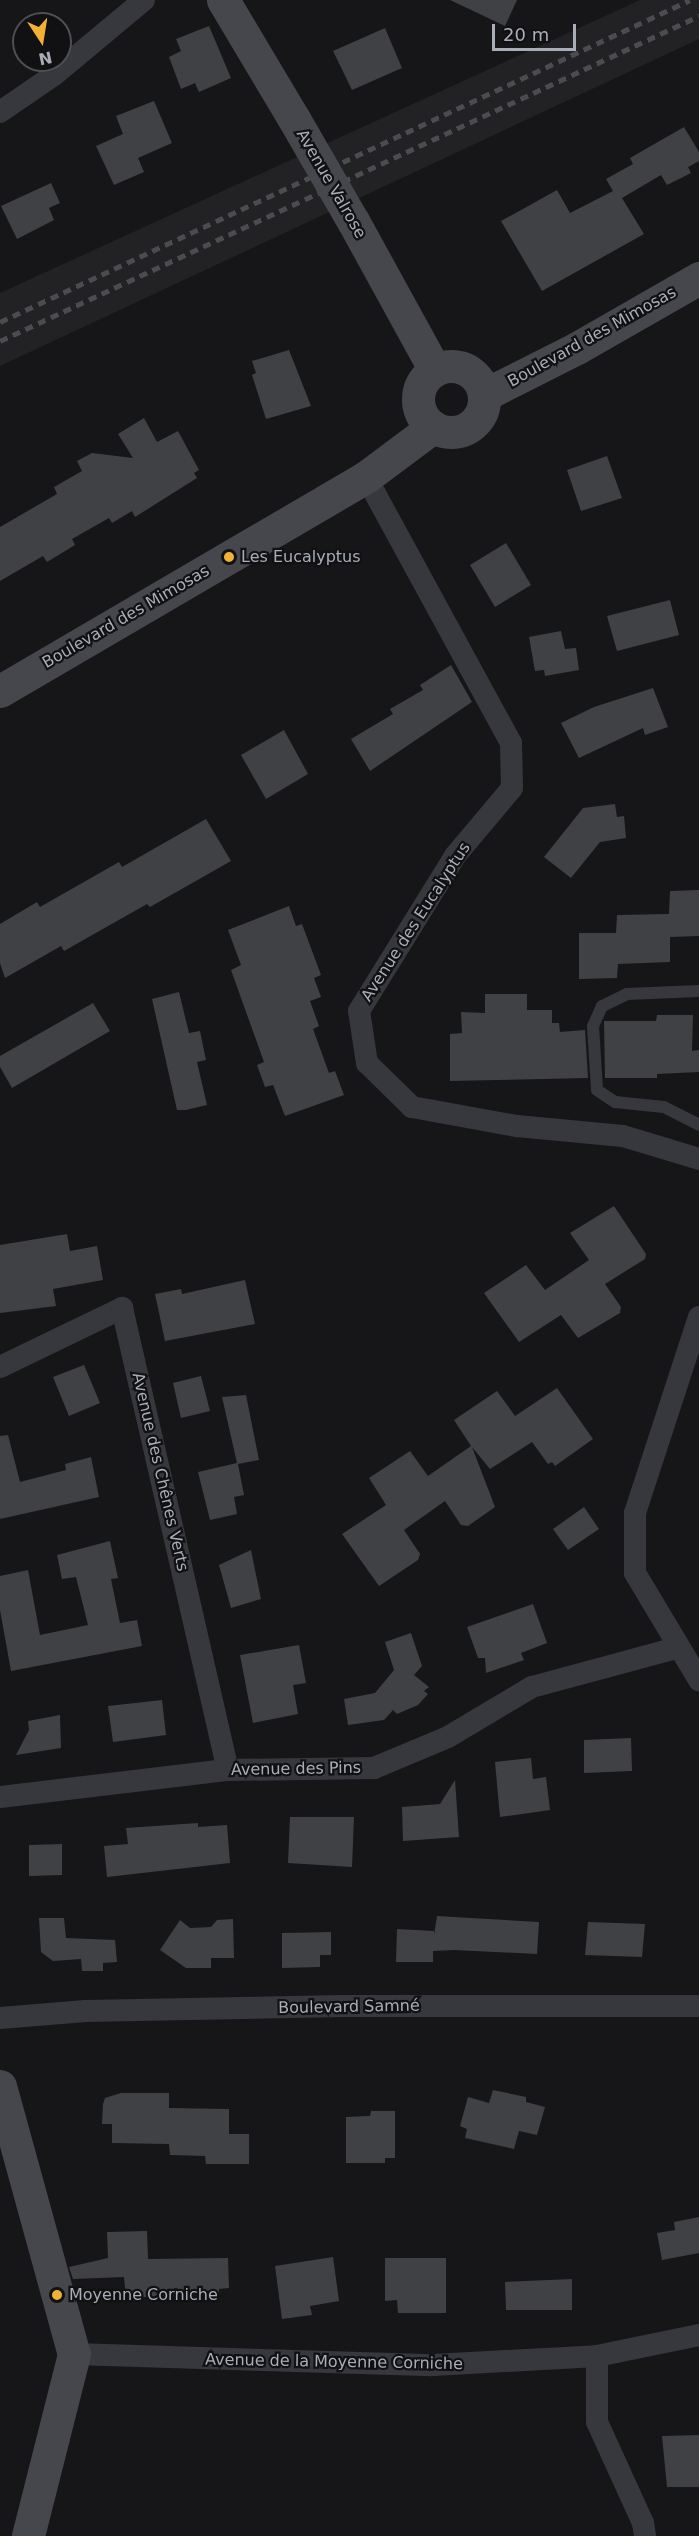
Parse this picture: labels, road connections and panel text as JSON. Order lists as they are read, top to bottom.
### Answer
{
  "streets": {
    "street": [
      "Avenue Valrose",
      "Boulevard des Mimosas",
      "Avenue des Eucalyptus",
      "Avenue des Chênes Verts",
      "Avenue des Pins",
      "Boulevard Samné",
      "Avenue de la Moyenne Corniche"
    ]
  },
  "crossings": [
    ["Avenue Valrose", "Boulevard des Mimosas"],
    ["Boulevard des Mimosas", "Avenue des Eucalyptus"],
    ["Avenue des Chênes Verts", "Avenue des Pins"]
  ],
  "places": ["Les Eucalyptus", "Moyenne Corniche"],
  "scale_bar": "20 m",
  "north": "bottom"
}
